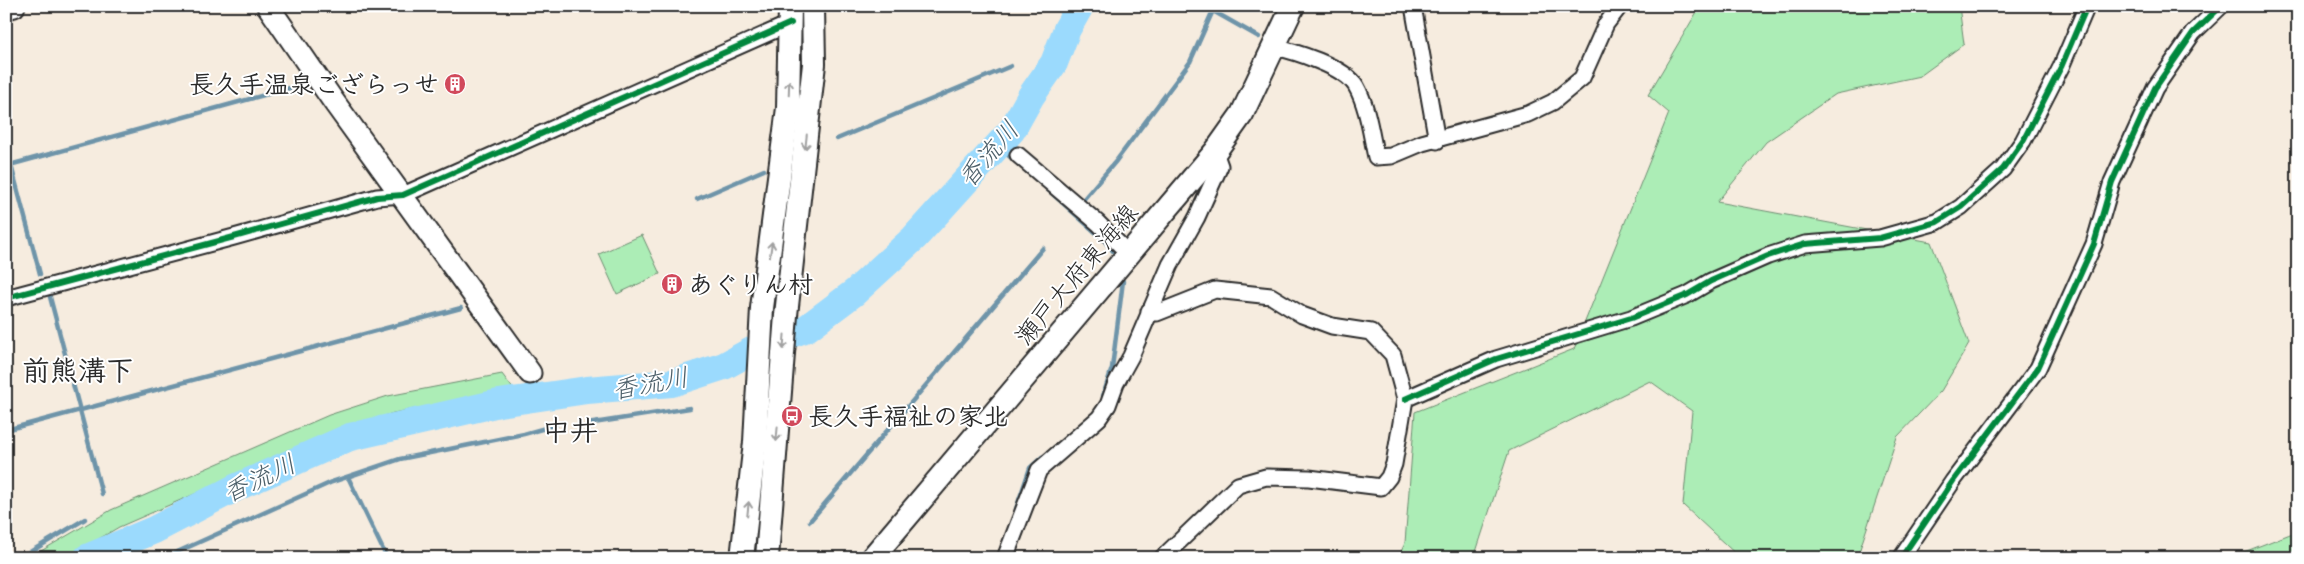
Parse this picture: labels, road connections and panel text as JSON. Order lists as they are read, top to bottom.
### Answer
{
  "streets": {
    "main road": ["瀬戸大府東海線"]
  },
  "districts": ["前熊溝下", "中井"],
  "water": ["香流川"],
  "places": {
    "building": ["長久手温泉ござらっせ", "あぐりん村"],
    "bus stop": ["長久手福祉の家北"]
  }
}
